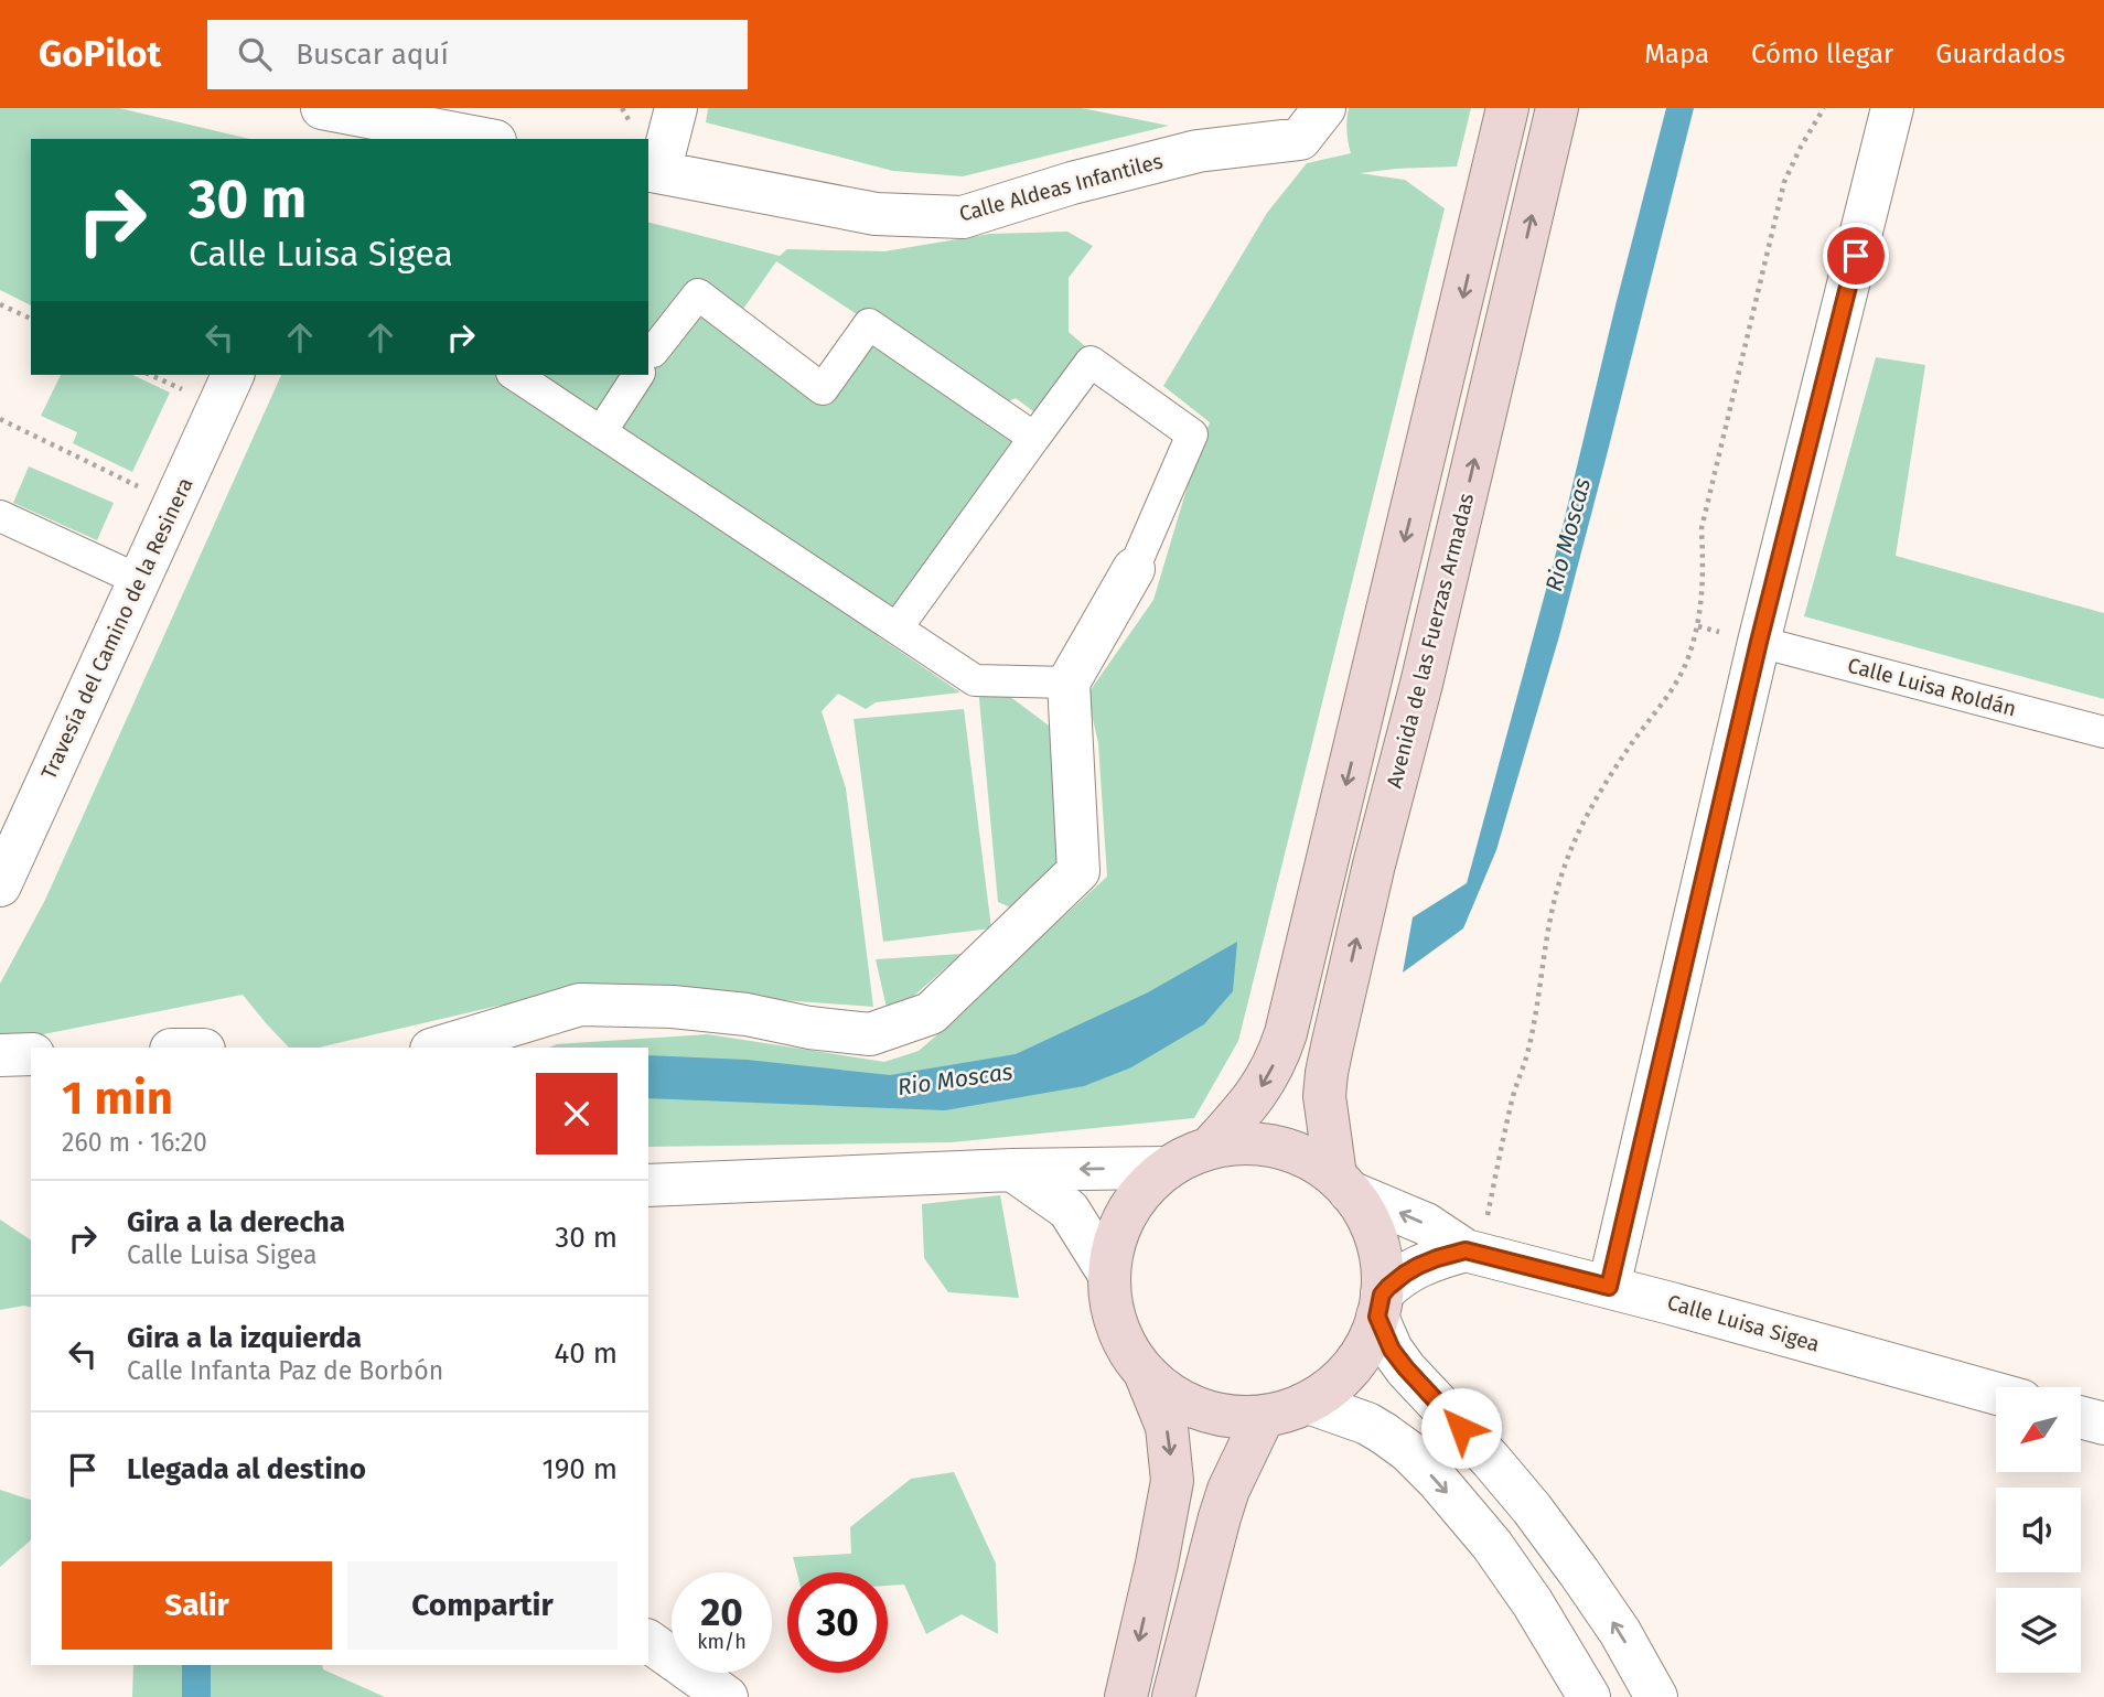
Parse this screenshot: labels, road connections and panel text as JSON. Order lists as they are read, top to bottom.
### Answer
{
  "streets": {
    "main road": ["Avenida de las Fuerzas Armadas"],
    "street": [
      "Calle Aldeas Infantiles",
      "Travesía del Camino de la Resinera",
      "Calle Luisa Roldán",
      "Calle Luisa Sigea"
    ]
  },
  "crossings": [
    ["Avenida de las Fuerzas Armadas", "Calle Luisa Sigea"]
  ],
  "water": ["Rio Moscas"],
  "north": "bottom left",
  "page": {
    "header": "GoPilot",
    "search": "Buscar aquí",
    "nav": ["Mapa", "Cómo llegar", "Guardados"],
    "turn": ["30 m", "Calle Luisa Sigea"],
    "heading": ["1 min", "260 m · 16:20"],
    "list": [
      {
        "name": "Gira a la derecha",
        "note": "Calle Luisa Sigea",
        "value": "30 m"
      },
      {
        "name": "Gira a la izquierda",
        "note": "Calle Infanta Paz de Borbón",
        "value": "40 m"
      },
      {
        "name": "Llegada al destino",
        "value": "190 m"
      }
    ],
    "buttons": ["Salir", "Compartir"],
    "speed": "20 km/h",
    "limit": "30"
  }
}
